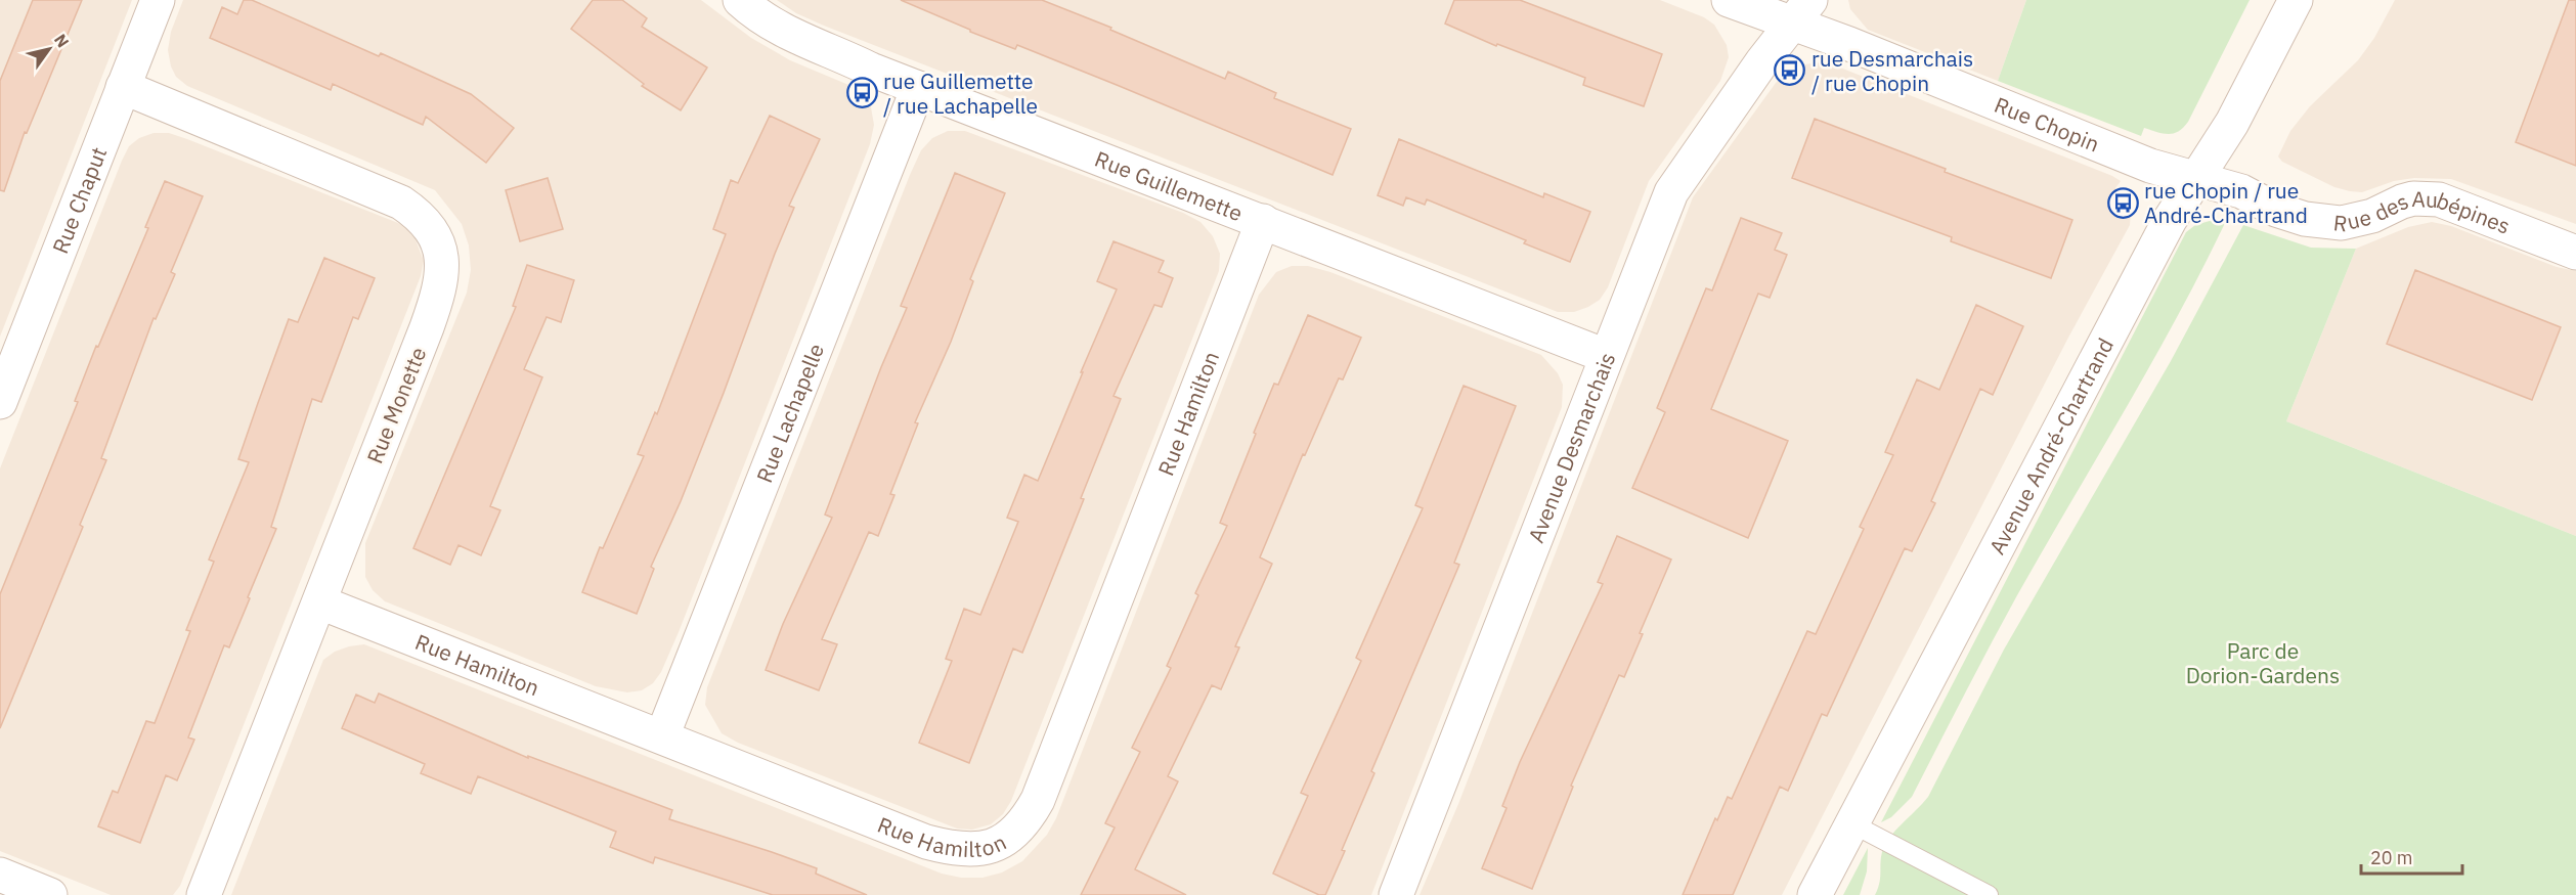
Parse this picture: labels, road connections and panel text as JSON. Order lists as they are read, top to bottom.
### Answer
{
  "streets": {
    "street": [
      "Rue Chopin",
      "Rue Guillemette",
      "Rue Chaput",
      "Rue des Aubépines",
      "Rue Monette",
      "Rue Lachapelle",
      "Rue Hamilton",
      "Avenue André-Chartrand",
      "Avenue Desmarchais"
    ]
  },
  "crossings": [
    ["Rue Chopin", "Rue des Aubépines"],
    ["Rue Chopin", "Avenue André-Chartrand"],
    ["Rue Chopin", "Avenue Desmarchais"],
    ["Rue Guillemette", "Rue Lachapelle"],
    ["Rue Guillemette", "Rue Hamilton"],
    ["Rue Guillemette", "Avenue Desmarchais"],
    ["Rue Chaput", "Rue Monette"],
    ["Rue des Aubépines", "Avenue André-Chartrand"],
    ["Rue Monette", "Rue Hamilton"],
    ["Rue Lachapelle", "Rue Hamilton"]
  ],
  "parks": ["Parc de Dorion-Gardens"],
  "places": {
    "bus stop": ["rue Desmarchais / rue Chopin", "rue Guillemette / rue Lachapelle", "rue Chopin / rue André-Chartrand"]
  },
  "scale_bar": "20 m",
  "north": "top right"
}
